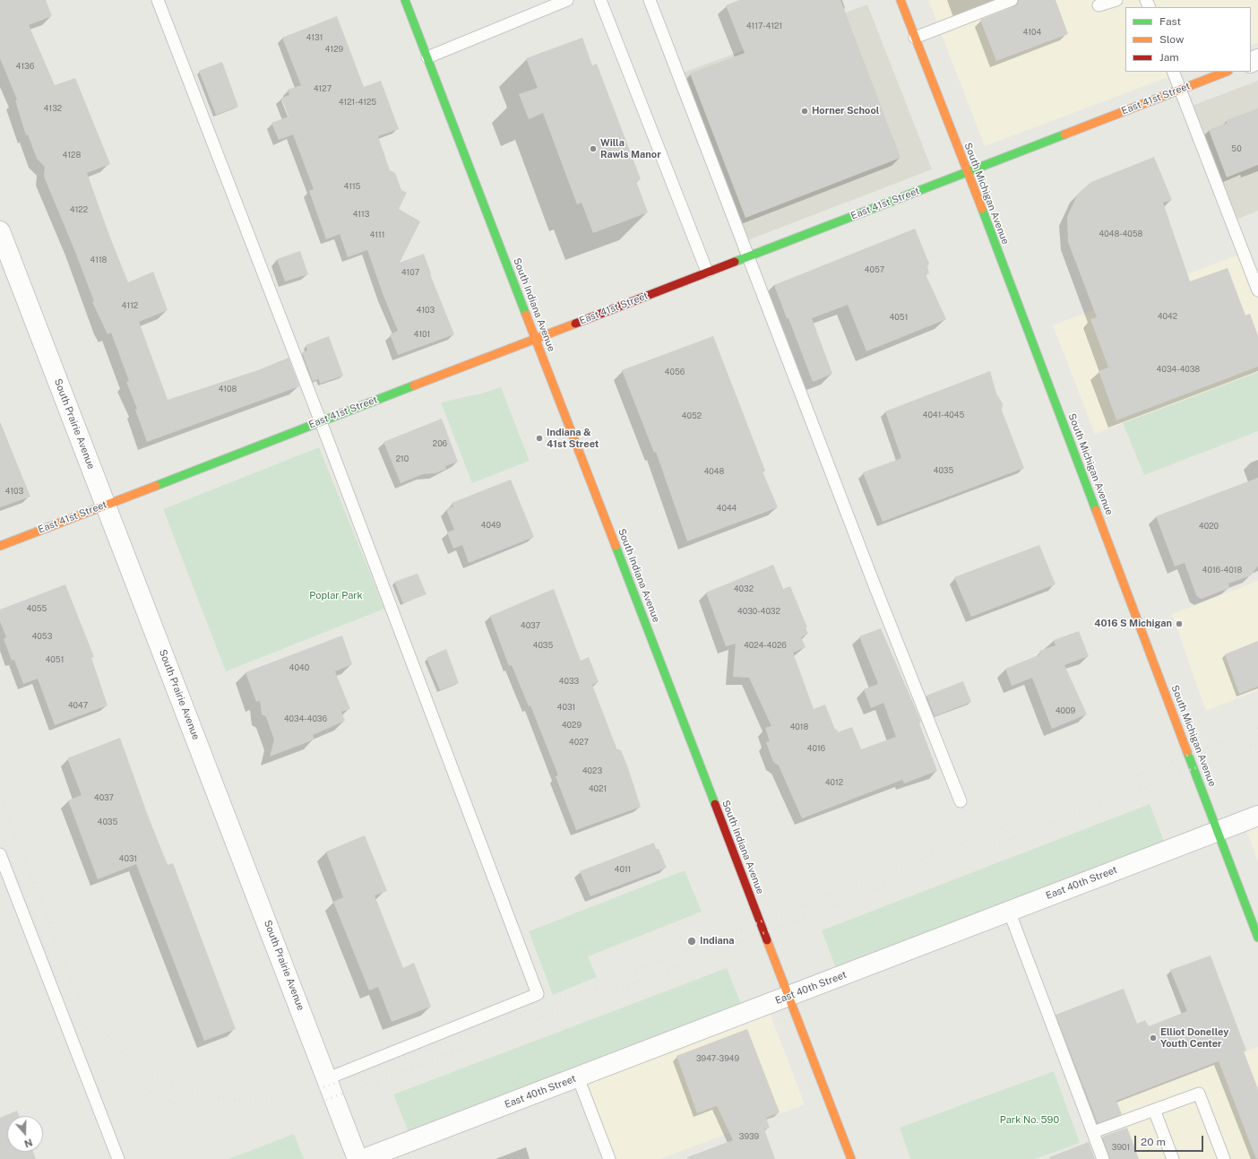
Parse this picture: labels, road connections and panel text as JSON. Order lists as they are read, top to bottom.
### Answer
{
  "streets": {
    "street": [
      "East 41st Street",
      "South Michigan Avenue",
      "South Indiana Avenue",
      "South Prairie Avenue",
      "East 40th Street"
    ]
  },
  "crossings": [
    ["East 41st Street", "South Michigan Avenue"],
    ["East 41st Street", "South Indiana Avenue"],
    ["East 41st Street", "South Prairie Avenue"],
    ["South Michigan Avenue", "East 40th Street"],
    ["South Indiana Avenue", "East 40th Street"]
  ],
  "parks": ["Poplar Park", "Park No. 590"],
  "places": [
    "Horner School",
    "Willa Rawls Manor",
    "Indiana & 41st Street",
    "4016 S Michigan",
    "Indiana",
    "Elliot Donelley Youth Center"
  ],
  "house_numbers": [
    "4117-4121",
    "4104",
    "4131",
    "4129",
    "4136",
    "4127",
    "4121-4125",
    "4132",
    "50",
    "4128",
    "4115",
    "4122",
    "4113",
    "4048-4058",
    "4111",
    "4118",
    "4057",
    "4107",
    "4112",
    "4103",
    "4042",
    "4051",
    "4101",
    "4034-4038",
    "4056",
    "4108",
    "4041-4045",
    "4052",
    "206",
    "210",
    "4035",
    "4048",
    "4103",
    "4044",
    "4049",
    "4020",
    "4016-4018",
    "4032",
    "4055",
    "4030-4032",
    "4037",
    "4053",
    "4035",
    "4024-4026",
    "4051",
    "4040",
    "4033",
    "4047",
    "4031",
    "4009",
    "4034-4036",
    "4029",
    "4018",
    "4027",
    "4016",
    "4023",
    "4012",
    "4021",
    "4037",
    "4035",
    "4031",
    "4011",
    "3947-3949",
    "3939",
    "3901"
  ],
  "legend": ["Fast", "Slow", "Jam"],
  "scale_bar": "20 m",
  "north": "bottom"
}
